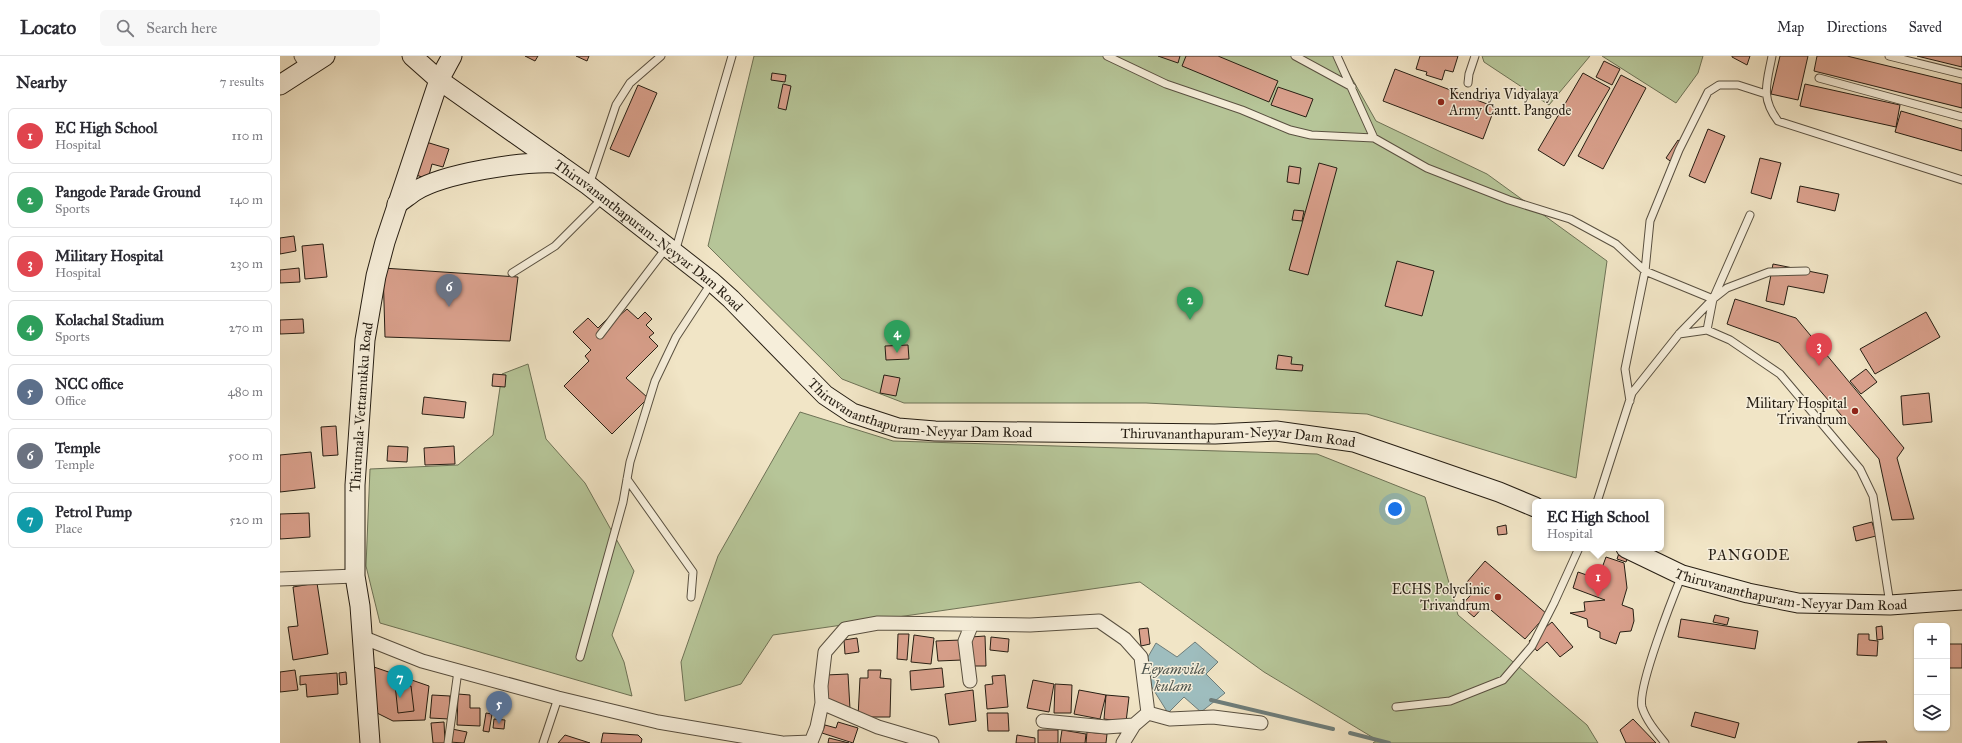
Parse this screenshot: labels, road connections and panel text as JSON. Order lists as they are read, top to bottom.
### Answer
{
  "streets": {
    "main road": ["Thiruvananthapuram-Neyyar Dam Road", "Thirumala-Vettamukku Road"]
  },
  "crossings": [
    ["Thiruvananthapuram-Neyyar Dam Road", "Thirumala-Vettamukku Road"]
  ],
  "districts": ["PANGODE"],
  "water": ["Eeyamvila kulam"],
  "places": ["Kendriya Vidyalaya Army Cantt. Pangode", "Military Hospital Trivandrum", "ECHS Polyclinic Trivandrum"],
  "page": {
    "header": "Locato",
    "search": "Search here",
    "nav": ["Map", "Directions", "Saved"],
    "heading": ["Nearby", "7 results"],
    "list": [
      {
        "mark": "1",
        "name": "EC High School",
        "note": "Hospital",
        "value": "110 m"
      },
      {
        "mark": "2",
        "name": "Pangode Parade Ground",
        "note": "Sports",
        "value": "140 m"
      },
      {
        "mark": "3",
        "name": "Military Hospital",
        "note": "Hospital",
        "value": "230 m"
      },
      {
        "mark": "4",
        "name": "Kolachal Stadium",
        "note": "Sports",
        "value": "270 m"
      },
      {
        "mark": "5",
        "name": "NCC office",
        "note": "Office",
        "value": "480 m"
      },
      {
        "mark": "6",
        "name": "Temple",
        "note": "Temple",
        "value": "500 m"
      },
      {
        "mark": "7",
        "name": "Petrol Pump",
        "note": "Place",
        "value": "520 m"
      }
    ],
    "pins": [
      "6",
      "2",
      "4",
      "3",
      "1",
      "7",
      "5"
    ],
    "popup": ["EC High School", "Hospital"],
    "map_buttons": ["+", "−"]
  }
}
